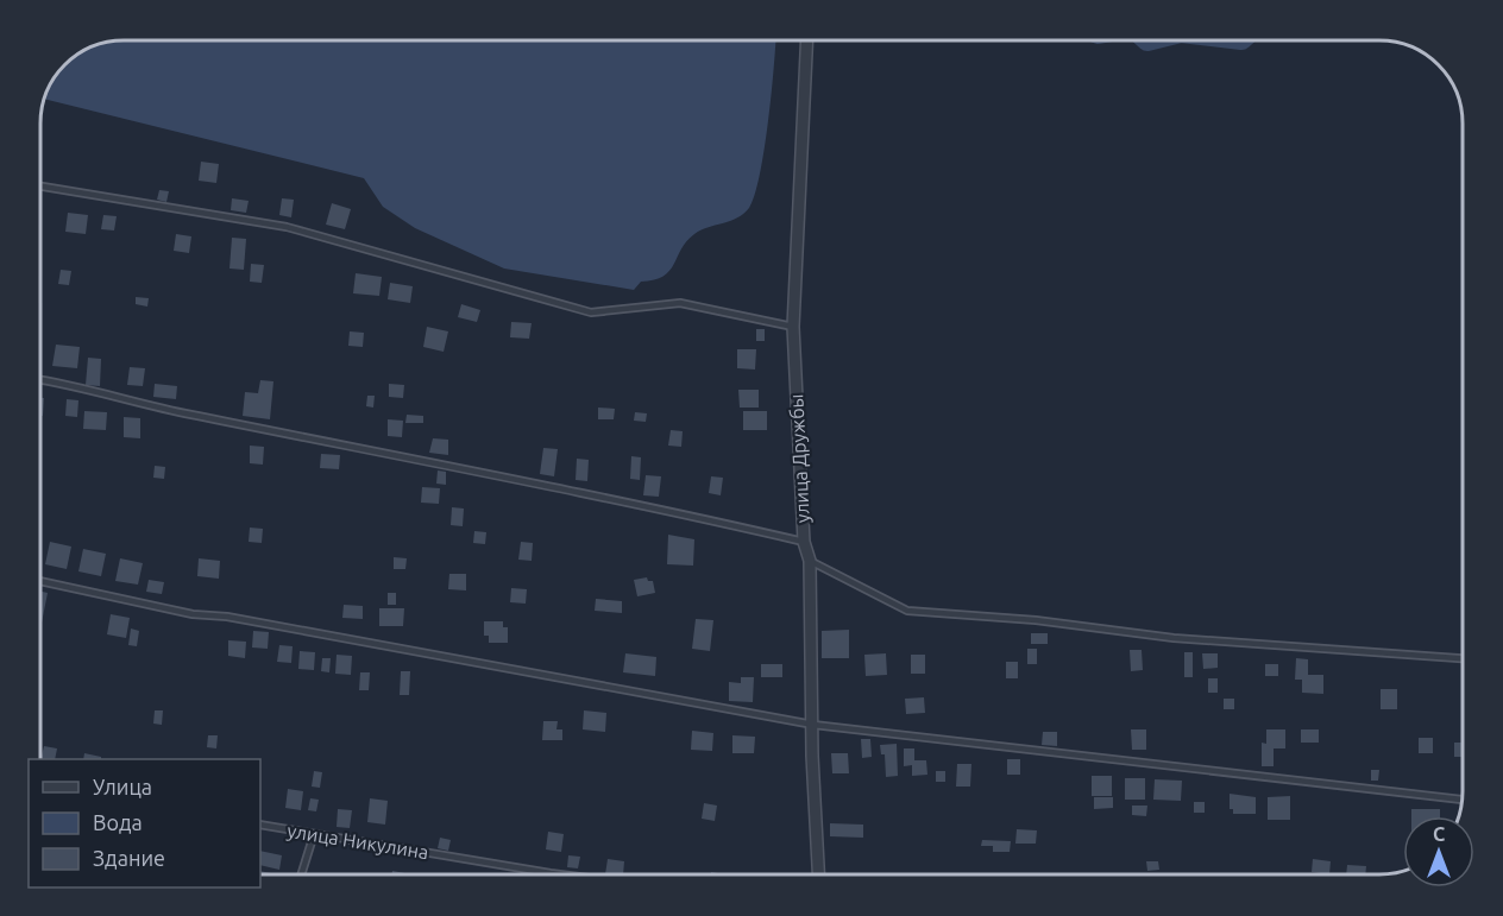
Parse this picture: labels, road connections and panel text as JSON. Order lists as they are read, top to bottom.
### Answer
{
  "streets": {
    "street": ["улица Дружбы"],
    "lane": ["улица Никулина"]
  },
  "legend": ["Улица", "Вода", "Здание"],
  "north": "top"
}
